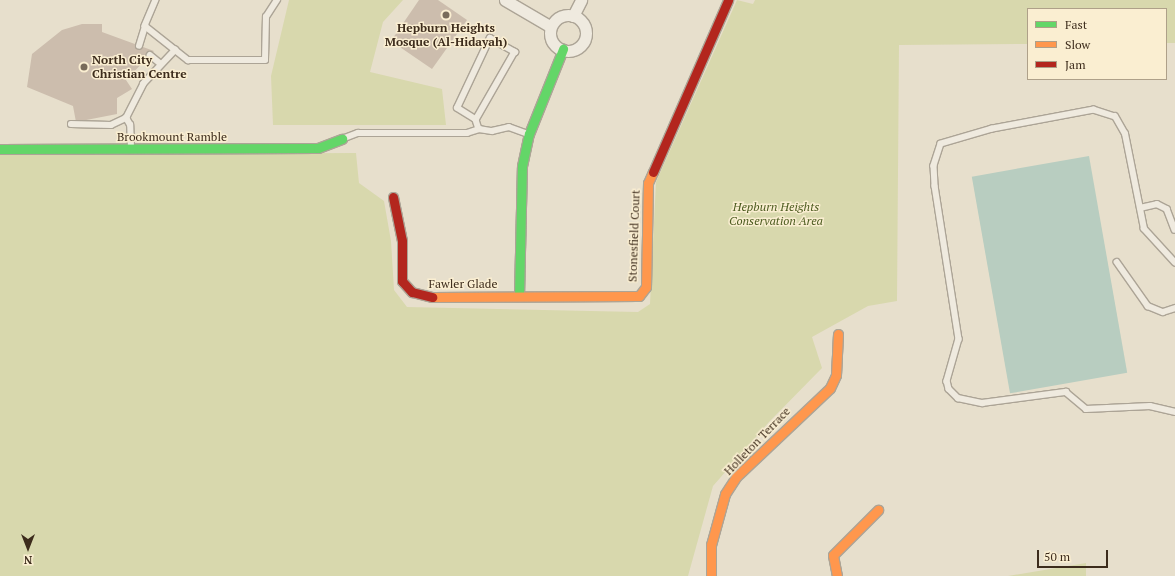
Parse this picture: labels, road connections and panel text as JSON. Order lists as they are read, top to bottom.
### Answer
{
  "streets": {
    "street": [
      "Brookmount Ramble",
      "Stonesfield Court",
      "Fawler Glade",
      "Holleton Terrace"
    ]
  },
  "crossings": [
    ["Stonesfield Court", "Fawler Glade"]
  ],
  "parks": ["Hepburn Heights Conservation Area"],
  "places": ["Hepburn Heights Mosque (Al-Hidayah)", "North City Christian Centre"],
  "legend": ["Fast", "Slow", "Jam"],
  "scale_bar": "50 m",
  "north": "bottom"
}
